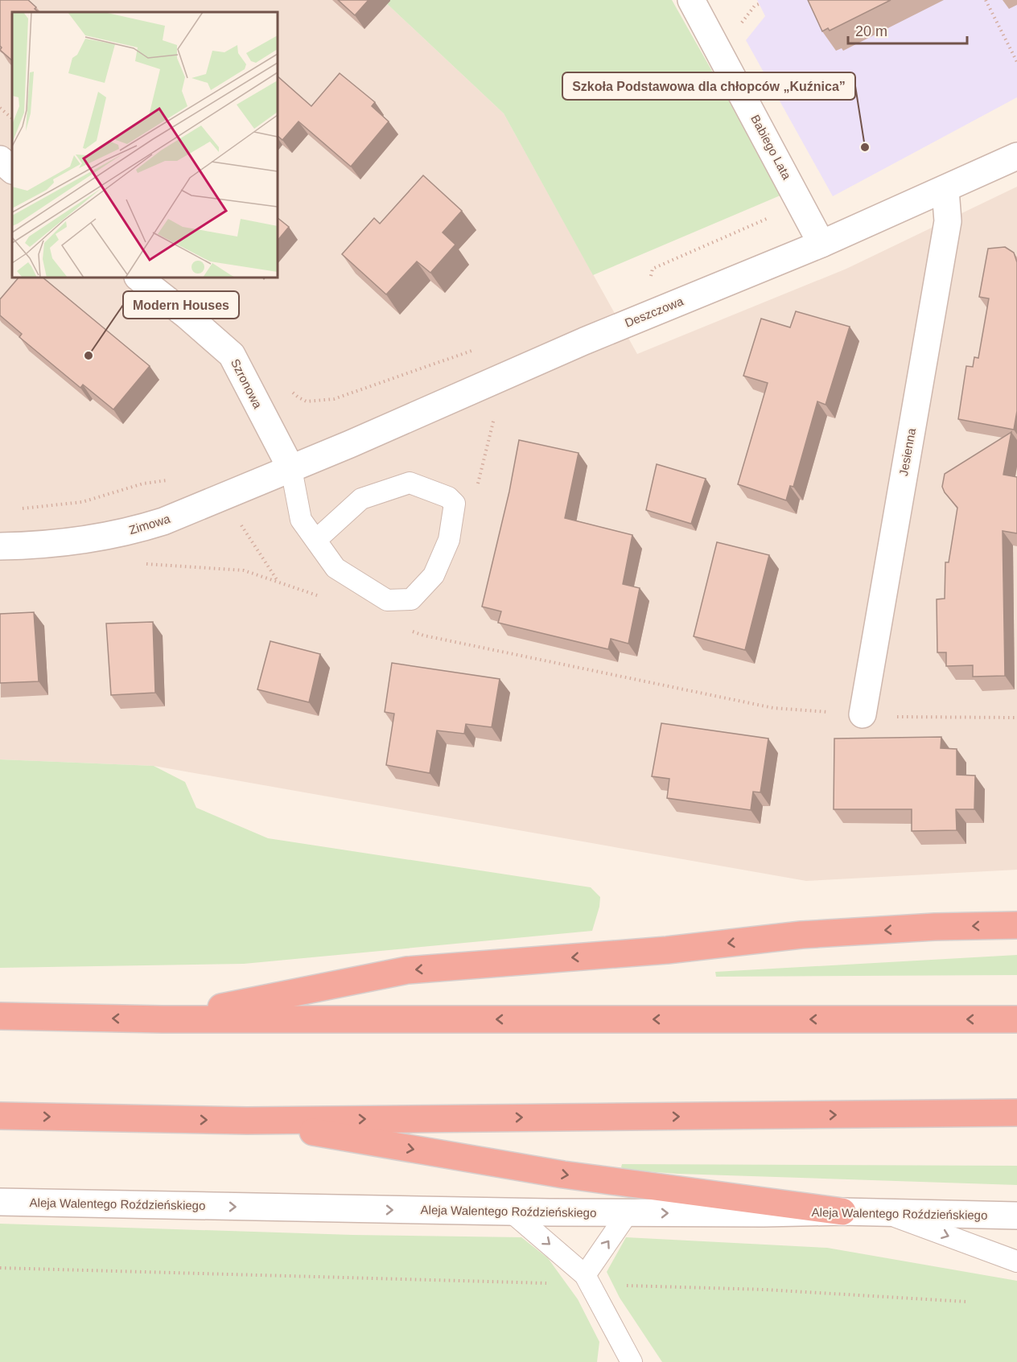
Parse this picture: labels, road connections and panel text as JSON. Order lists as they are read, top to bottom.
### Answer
{
  "streets": {
    "street": [
      "Babiego Lata",
      "Deszczowa",
      "Szronowa",
      "Jesienna",
      "Zimowa",
      "Aleja Walentego Roździeńskiego"
    ]
  },
  "crossings": [
    ["Babiego Lata", "Deszczowa"],
    ["Deszczowa", "Szronowa"],
    ["Deszczowa", "Jesienna"],
    ["Deszczowa", "Zimowa"],
    ["Szronowa", "Zimowa"]
  ],
  "one_way": ["Aleja Walentego Roździeńskiego"],
  "places": ["Szkoła Podstawowa dla chłopców „Kuźnica”", "Modern Houses"],
  "scale_bar": "20 m"
}
